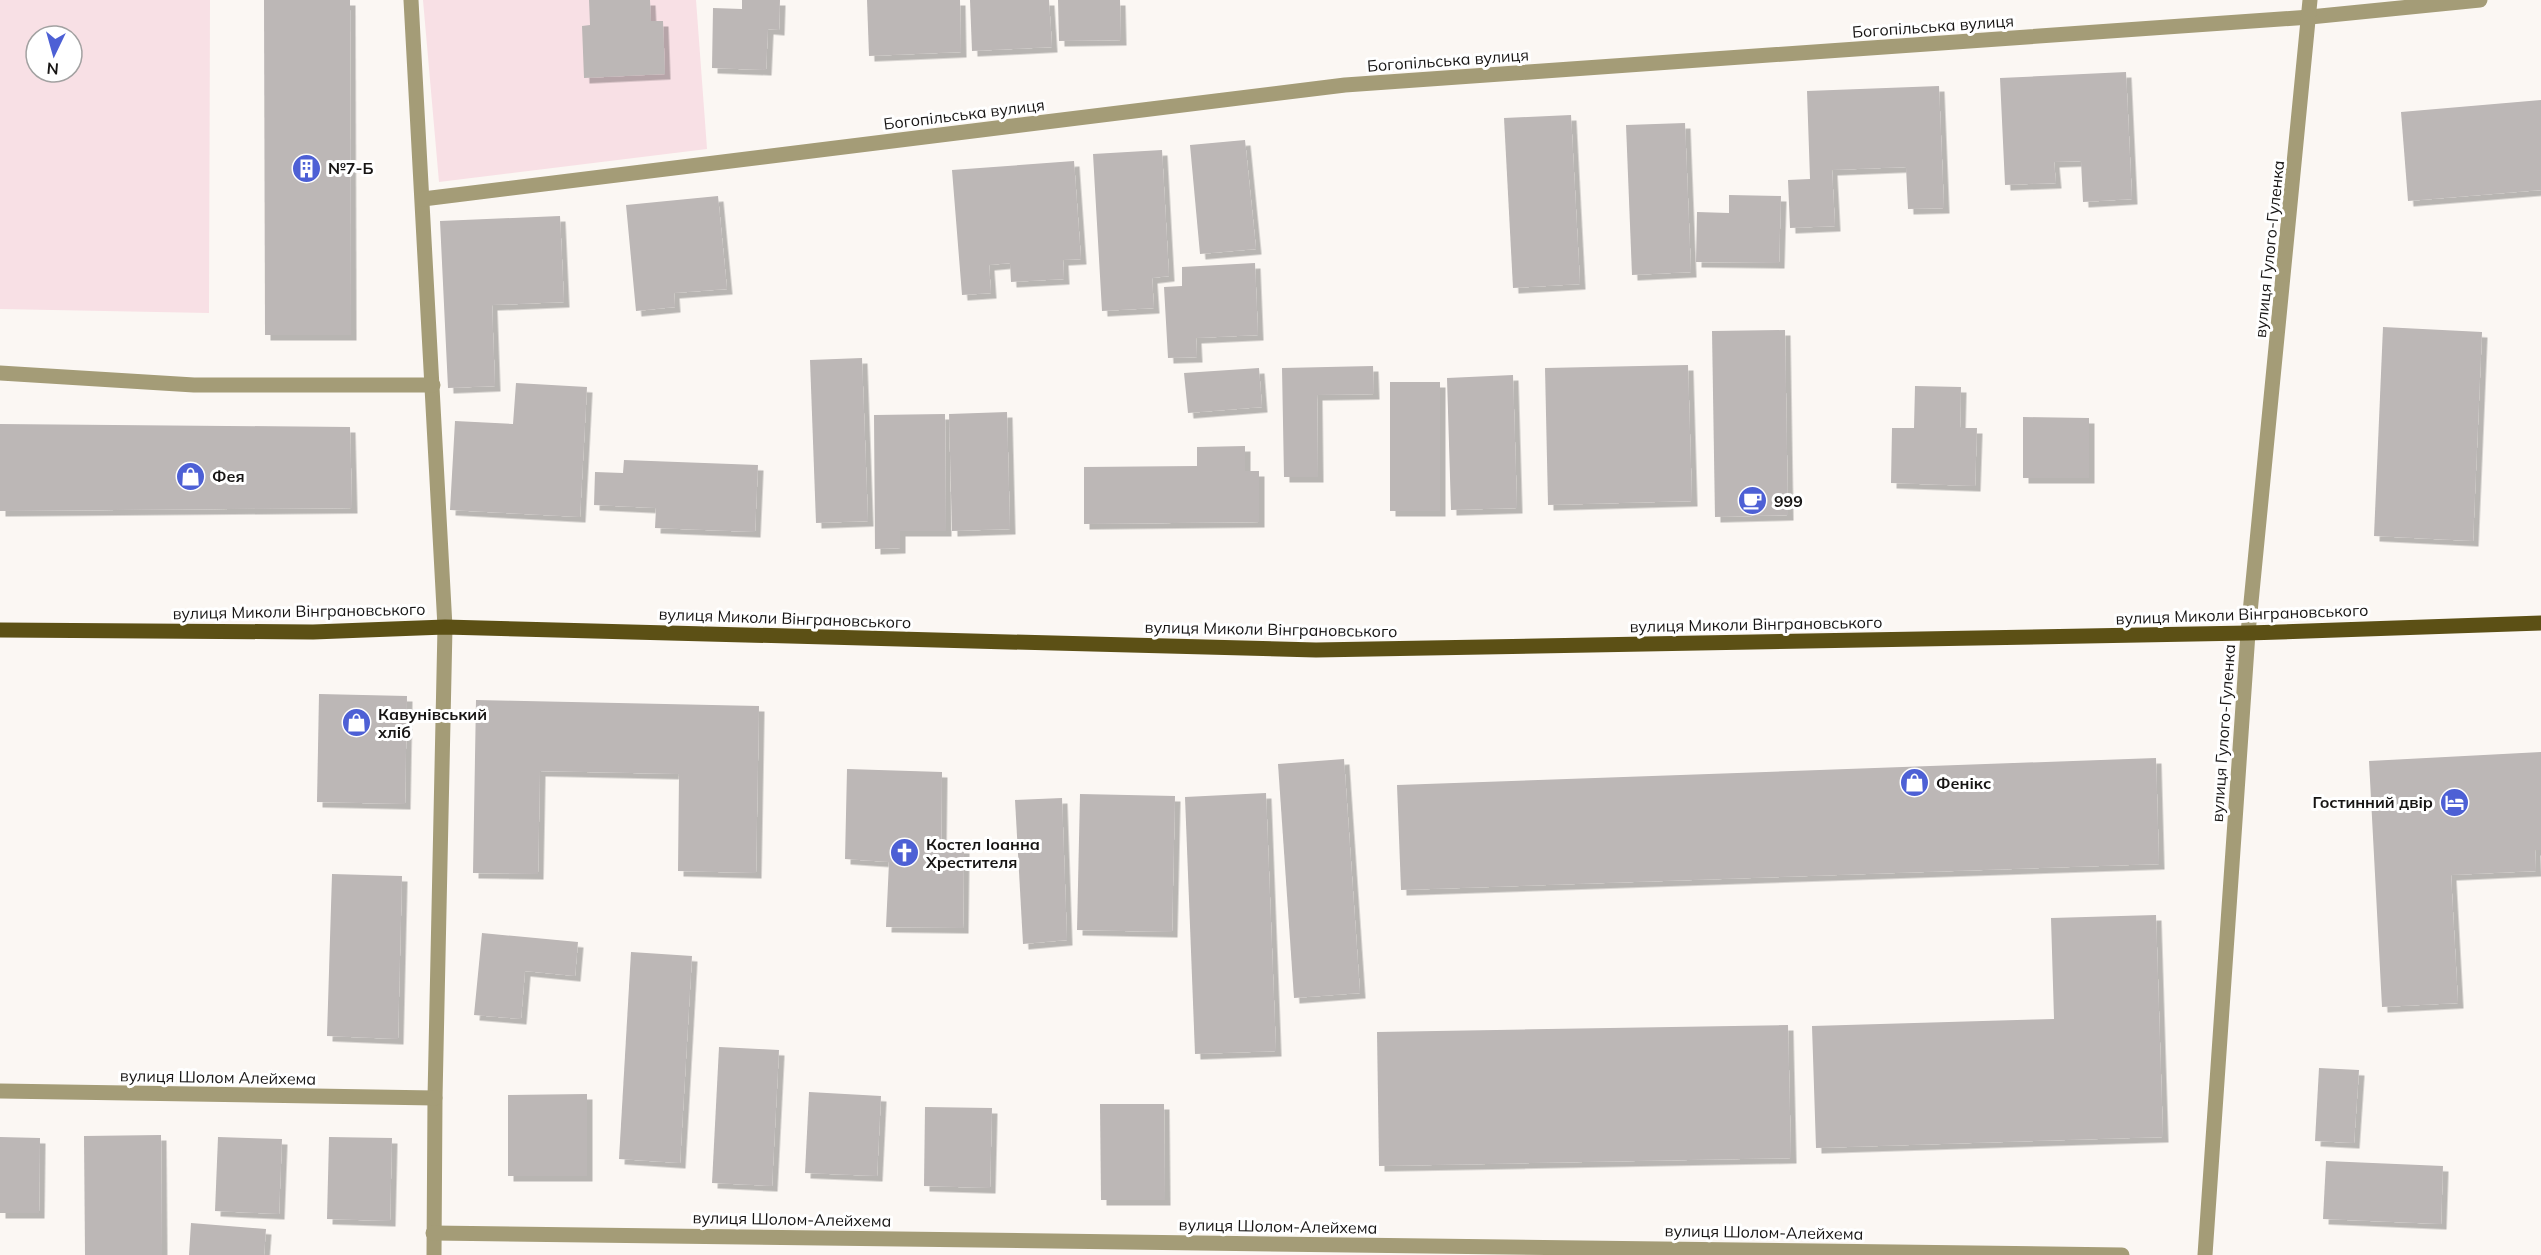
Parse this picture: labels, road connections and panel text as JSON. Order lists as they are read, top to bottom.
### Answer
{
  "streets": {
    "main road": ["вулиця Миколи Вінграновського"],
    "street": [
      "Богопільська вулиця",
      "вулиця Гулого-Гуленка",
      "вулиця Шолом Алейхема",
      "вулиця Шолом-Алейхема"
    ]
  },
  "crossings": [
    ["Богопільська вулиця", "вулиця Гулого-Гуленка"],
    ["вулиця Гулого-Гуленка", "вулиця Миколи Вінграновського"]
  ],
  "places": {
    "building": ["№7-Б"],
    "shop": ["Фея", "Кавунівський хліб", "Фенікс"],
    "cafe": ["999"],
    "hotel": ["Гостинний двір"],
    "church": ["Костел Іоанна Хрестителя"]
  },
  "north": "bottom"
}
